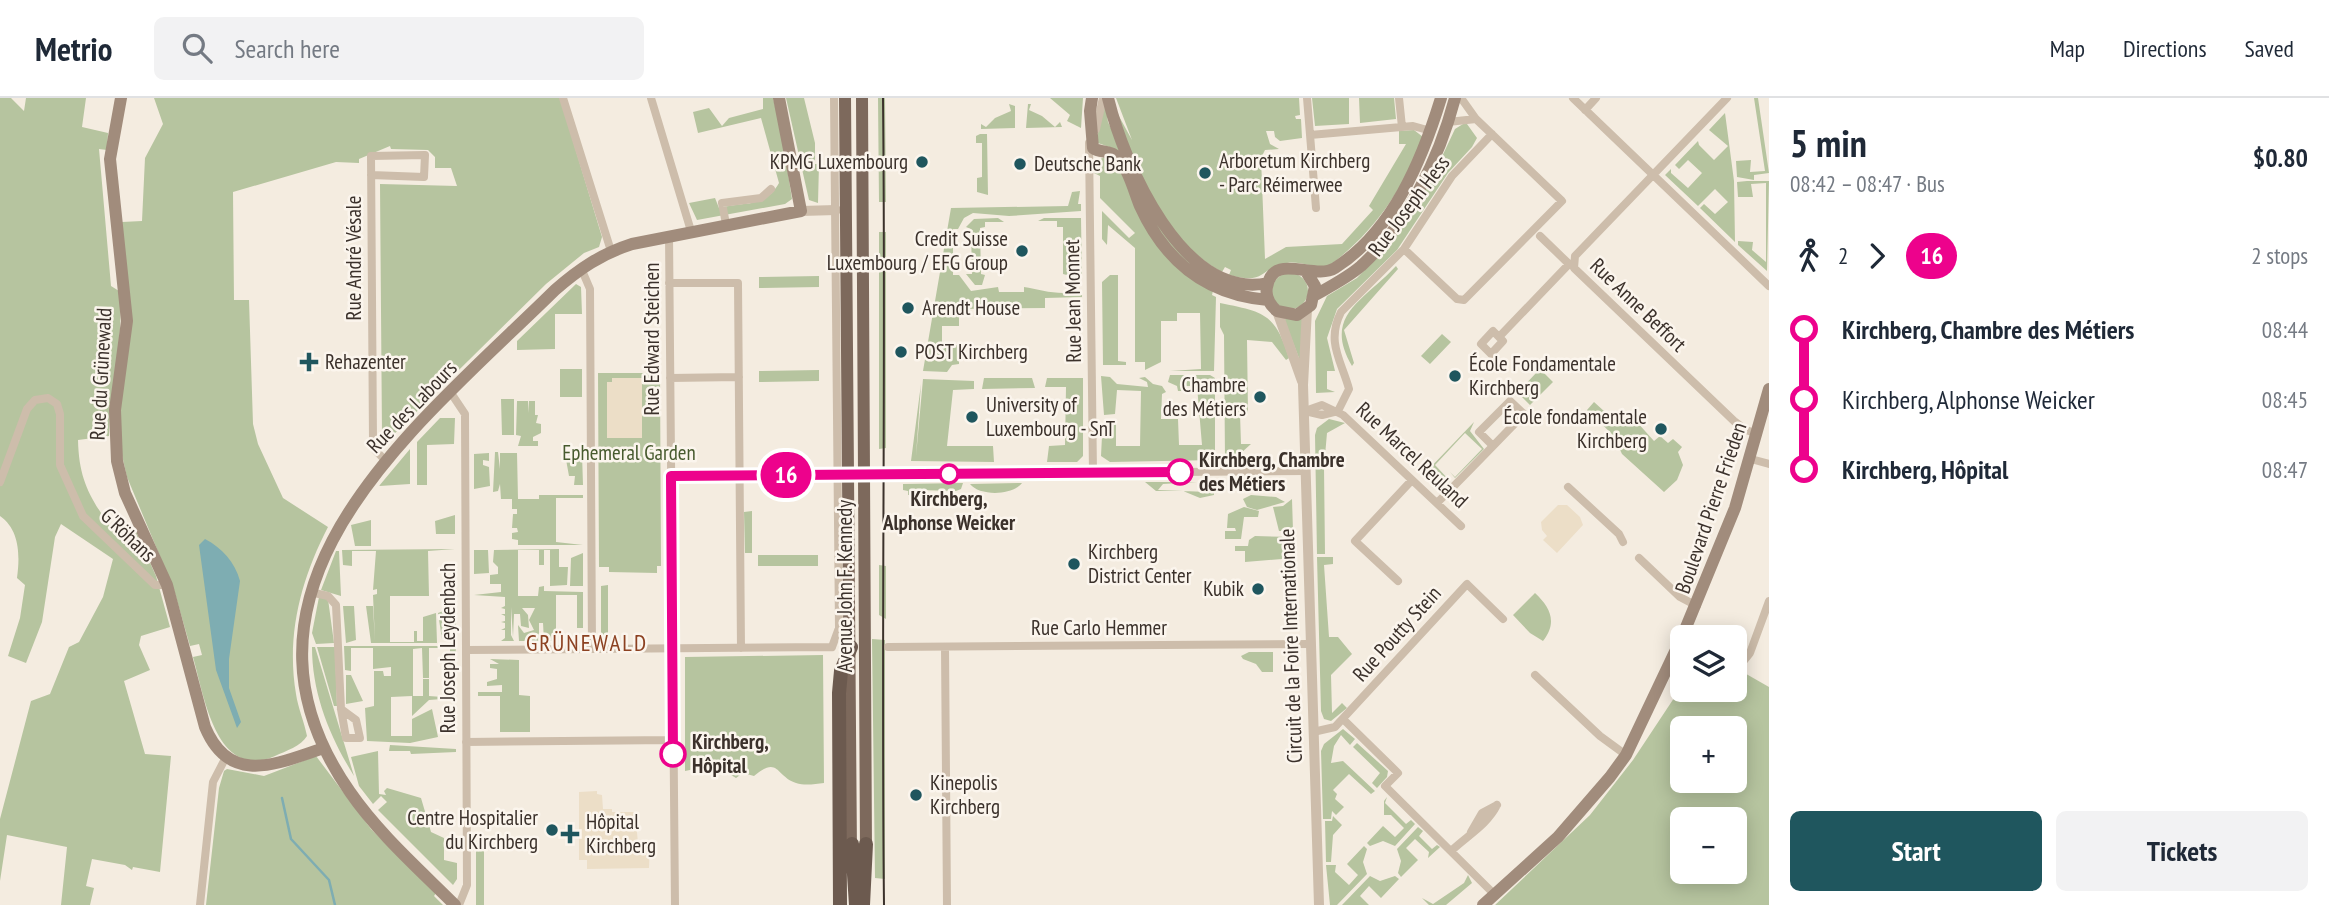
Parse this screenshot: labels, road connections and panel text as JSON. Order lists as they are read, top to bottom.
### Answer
{
  "streets": {
    "main road": [
      "Rue Jean Monnet",
      "Rue du Grünewald",
      "Rue des Labours",
      "Boulevard Pierre Frieden",
      "Avenue John F. Kennedy"
    ],
    "street": [
      "Rue Joseph Hess",
      "Rue André Vésale",
      "Rue Anne Beffort",
      "Rue Edward Steichen",
      "Rue Marcel Reuland",
      "G'Röhans",
      "Rue Carlo Hemmer",
      "Rue Poutty Stein",
      "Circuit de la Foire Internationale",
      "Rue Joseph Leydenbach"
    ]
  },
  "crossings": [
    ["Rue Joseph Hess", "Rue Marcel Reuland"],
    ["Rue André Vésale", "Rue des Labours"],
    ["Rue Anne Beffort", "Boulevard Pierre Frieden"],
    ["Rue Edward Steichen", "Rue des Labours"],
    ["Rue du Grünewald", "G'Röhans"],
    ["Rue des Labours", "Avenue John F. Kennedy"],
    ["Rue des Labours", "Rue Joseph Leydenbach"],
    ["Rue Carlo Hemmer", "Circuit de la Foire Internationale"],
    ["Rue Poutty Stein", "Circuit de la Foire Internationale"]
  ],
  "districts": ["GRÜNEWALD"],
  "parks": ["Ephemeral Garden"],
  "places": {
    "other": [
      "KPMG Luxembourg",
      "Deutsche Bank",
      "Arboretum Kirchberg - Parc Réimerwee",
      "Credit Suisse Luxembourg / EFG Group",
      "Arendt House",
      "POST Kirchberg",
      "École Fondamentale Kirchberg",
      "Chambre des Métiers",
      "University of Luxembourg - SnT",
      "École fondamentale Kirchberg",
      "Kirchberg, Chambre des Métiers",
      "Kirchberg, Alphonse Weicker",
      "Kirchberg District Center",
      "Kubik",
      "Kirchberg, Hôpital",
      "Kinepolis Kirchberg",
      "Centre Hospitalier du Kirchberg"
    ],
    "health": ["Rehazenter", "Hôpital Kirchberg"]
  },
  "lines": ["bus line 16"],
  "page": {
    "header": "Metrio",
    "search": "Search here",
    "nav": ["Map", "Directions", "Saved"],
    "on_map": "16",
    "heading": ["5 min", "08:42 – 08:47 · Bus", "$0.80"],
    "legs": ["2", "16", "2 stops"],
    "list": [
      {
        "name": "Kirchberg, Chambre des Métiers",
        "value": "08:44"
      },
      {
        "name": "Kirchberg, Alphonse Weicker",
        "value": "08:45"
      },
      {
        "name": "Kirchberg, Hôpital",
        "value": "08:47"
      }
    ],
    "map_buttons": ["+", "−"],
    "buttons": ["Start", "Tickets"]
  }
}
